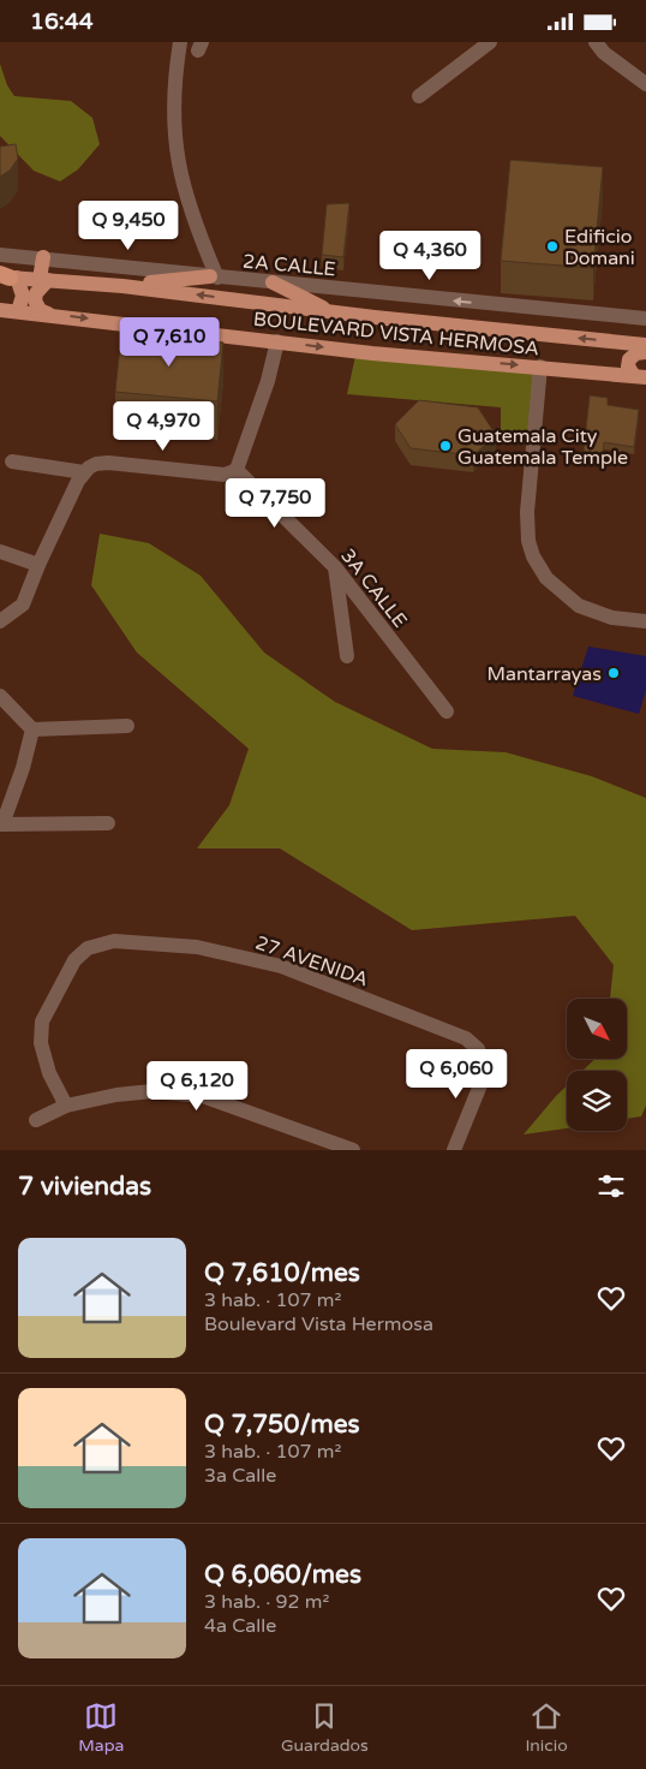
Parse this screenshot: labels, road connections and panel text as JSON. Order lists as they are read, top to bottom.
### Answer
{
  "streets": {
    "main road": ["BOULEVARD VISTA HERMOSA"],
    "street": ["2A CALLE", "3A CALLE", "27 AVENIDA"]
  },
  "one_way": ["2A CALLE"],
  "places": ["Edificio Domani", "Guatemala City Guatemala Temple", "Mantarrayas"],
  "north": "bottom right",
  "page": {
    "status": "16:44",
    "price": [
      "Q 9,450",
      "Q 4,360",
      "Q 7,610",
      "Q 4,970",
      "Q 7,750",
      "Q 6,060",
      "Q 6,120"
    ],
    "heading": "7 viviendas",
    "list": [
      {
        "name": "Q 7,610/mes",
        "note": "3 hab. · 107 m² · Boulevard Vista Hermosa"
      },
      {
        "name": "Q 7,750/mes",
        "note": "3 hab. · 107 m² · 3a Calle"
      },
      {
        "name": "Q 6,060/mes",
        "note": "3 hab. · 92 m² · 4a Calle"
      }
    ],
    "tabs": ["Mapa", "Guardados", "Inicio"]
  }
}
